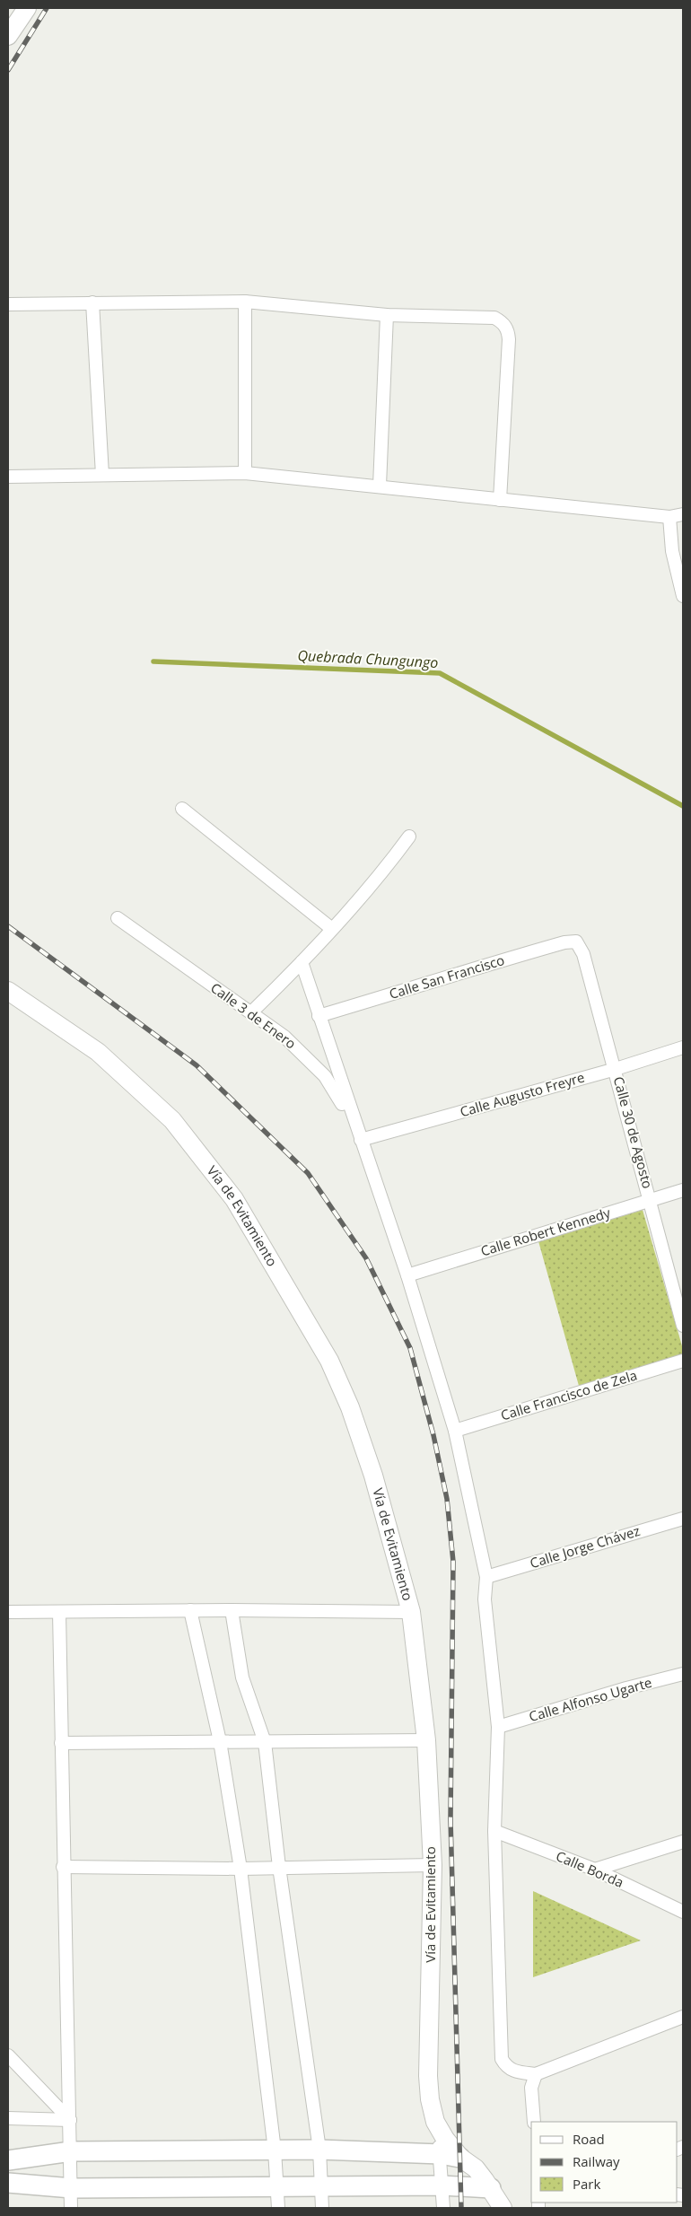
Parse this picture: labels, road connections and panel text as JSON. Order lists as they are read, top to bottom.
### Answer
{
  "streets": {
    "main road": ["Vía de Evitamiento"],
    "street": [
      "Calle San Francisco",
      "Calle 3 de Enero",
      "Calle Augusto Freyre",
      "Calle 30 de Agosto",
      "Calle Robert Kennedy",
      "Calle Francisco de Zela",
      "Calle Jorge Chávez",
      "Calle Alfonso Ugarte",
      "Calle Borda"
    ]
  },
  "crossings": [
    ["Calle San Francisco", "Calle 30 de Agosto"],
    ["Calle 3 de Enero", "Calle Augusto Freyre"],
    ["Calle Augusto Freyre", "Calle 30 de Agosto"],
    ["Calle 30 de Agosto", "Calle Robert Kennedy"]
  ],
  "water": ["Quebrada Chungungo"],
  "legend": ["Road", "Railway", "Park"]
}
